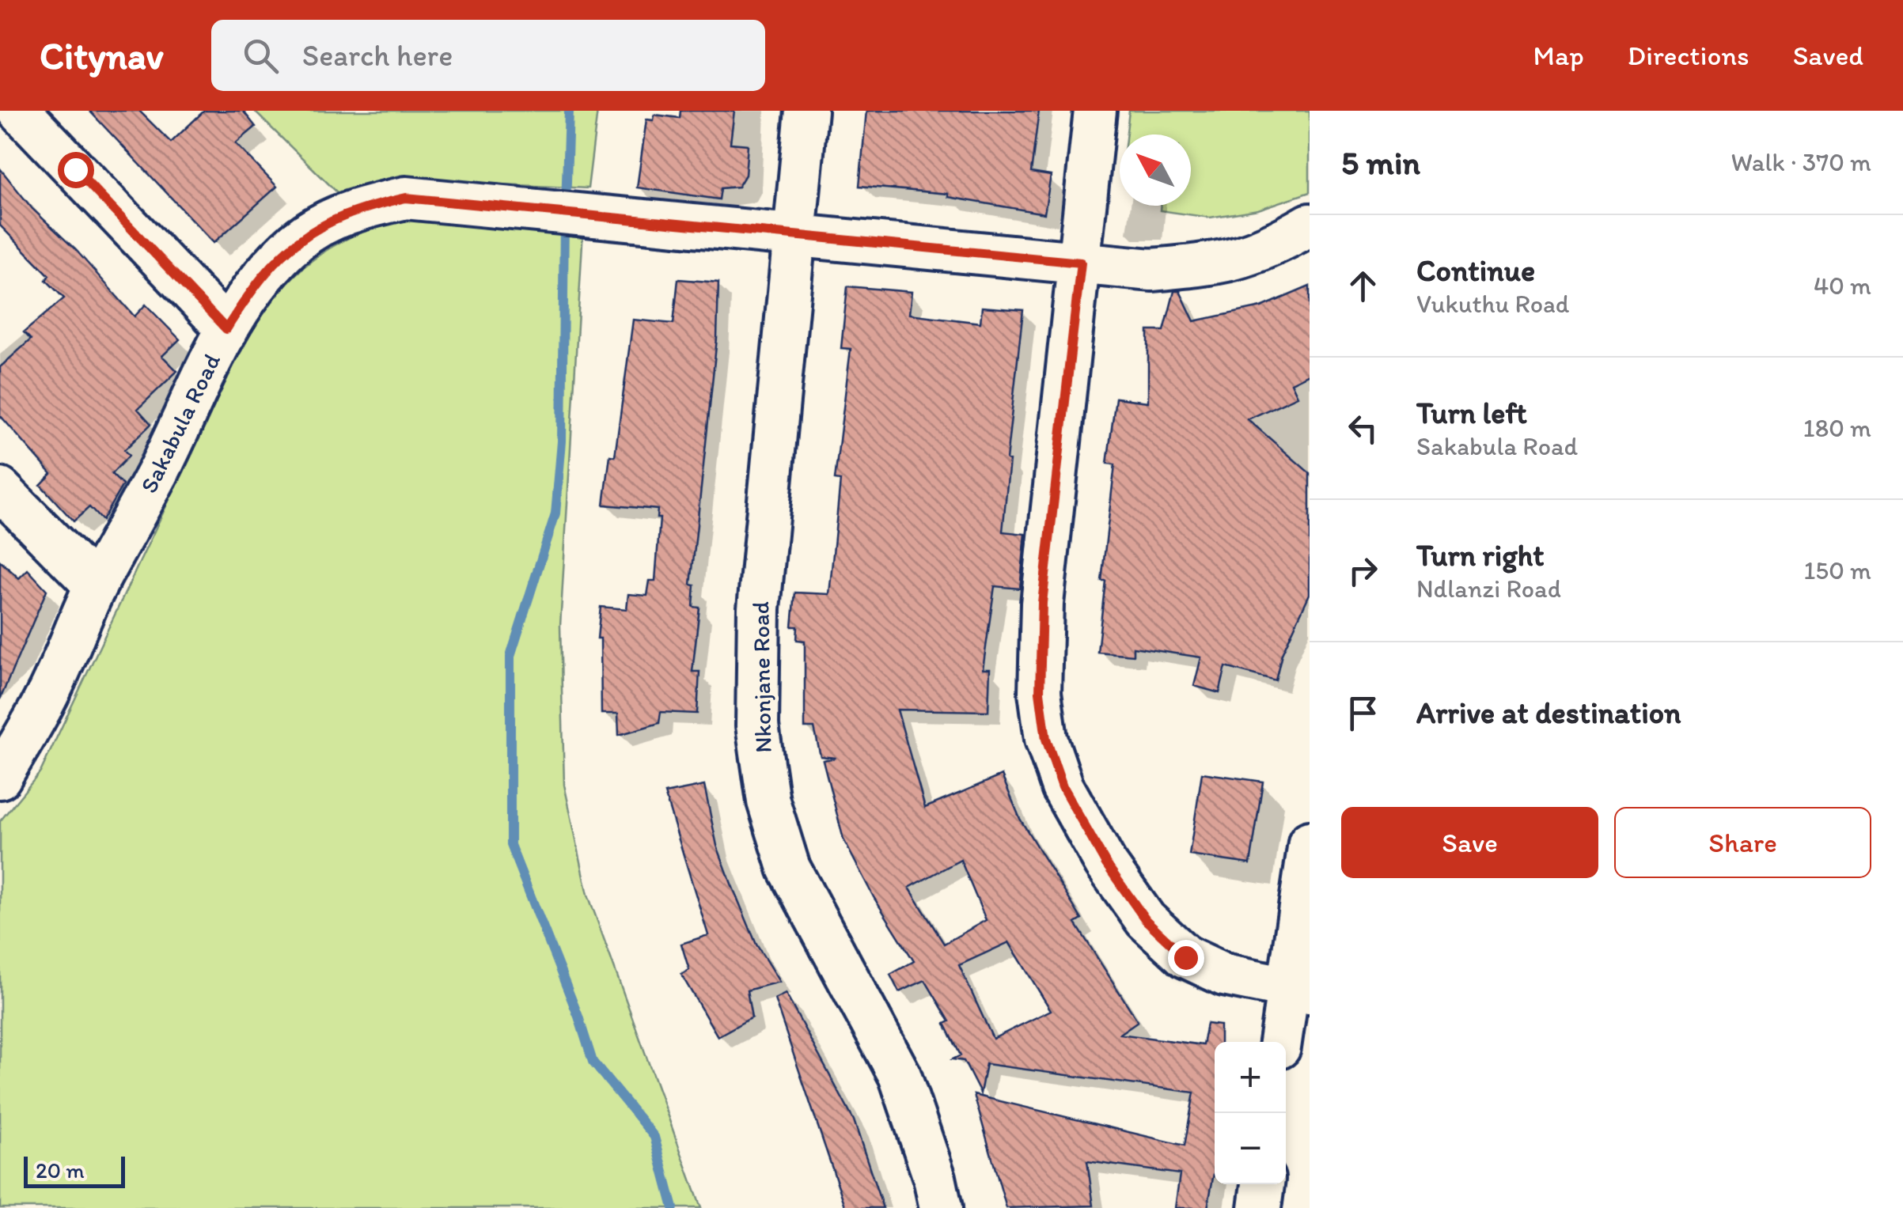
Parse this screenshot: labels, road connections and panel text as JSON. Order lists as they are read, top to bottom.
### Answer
{
  "streets": {
    "street": ["Sakabula Road", "Nkonjane Road"]
  },
  "crossings": [
    ["Sakabula Road", "Nkonjane Road"]
  ],
  "scale_bar": "20 m",
  "north": "top left",
  "page": {
    "header": "Citynav",
    "search": "Search here",
    "nav": ["Map", "Directions", "Saved"],
    "heading": ["5 min", "Walk · 370 m"],
    "list": [
      ["Continue", "Vukuthu Road", "40 m"],
      ["Turn left", "Sakabula Road", "180 m"],
      ["Turn right", "Ndlanzi Road", "150 m"],
      "Arrive at destination"
    ],
    "buttons": ["Save", "Share"],
    "map_buttons": ["+", "−"],
    "scale": "20 m"
  }
}
